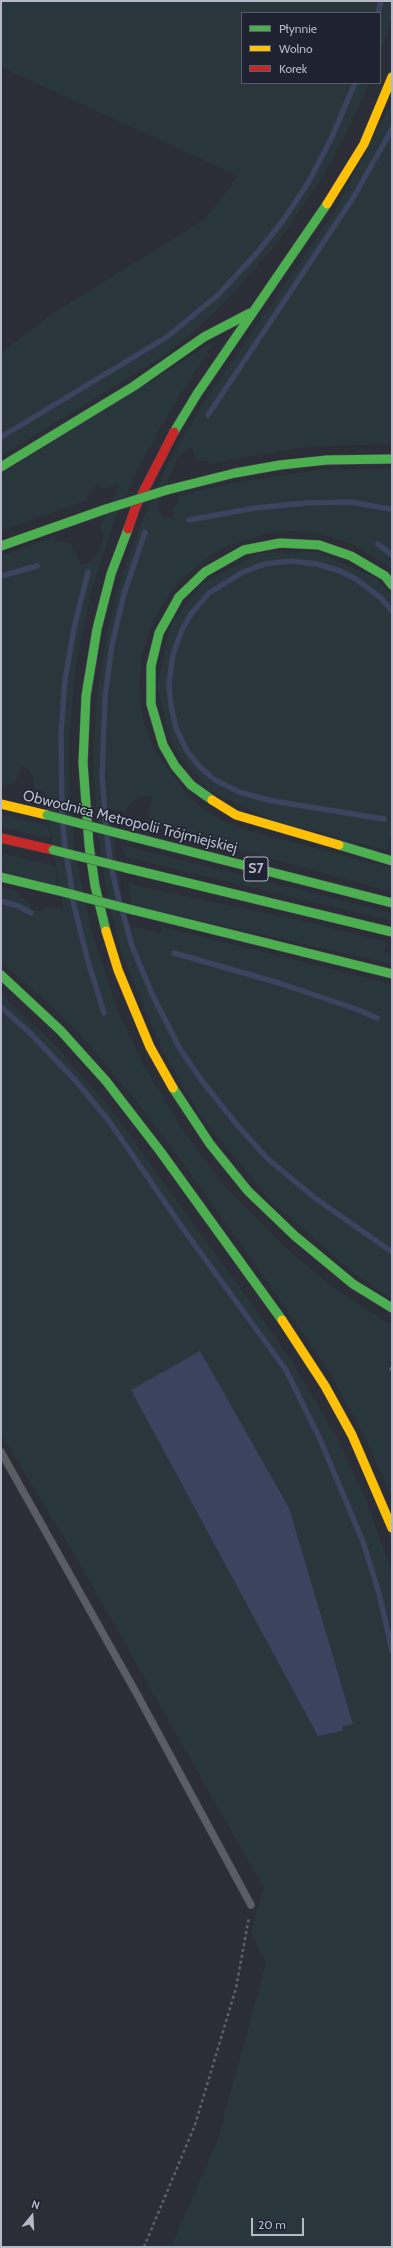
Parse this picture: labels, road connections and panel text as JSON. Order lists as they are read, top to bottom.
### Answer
{
  "streets": {
    "highway": ["Obwodnica Metropolii Trójmiejskiej", "S7"]
  },
  "legend": ["Płynnie", "Wolno", "Korek"],
  "scale_bar": "20 m",
  "north": "top"
}
